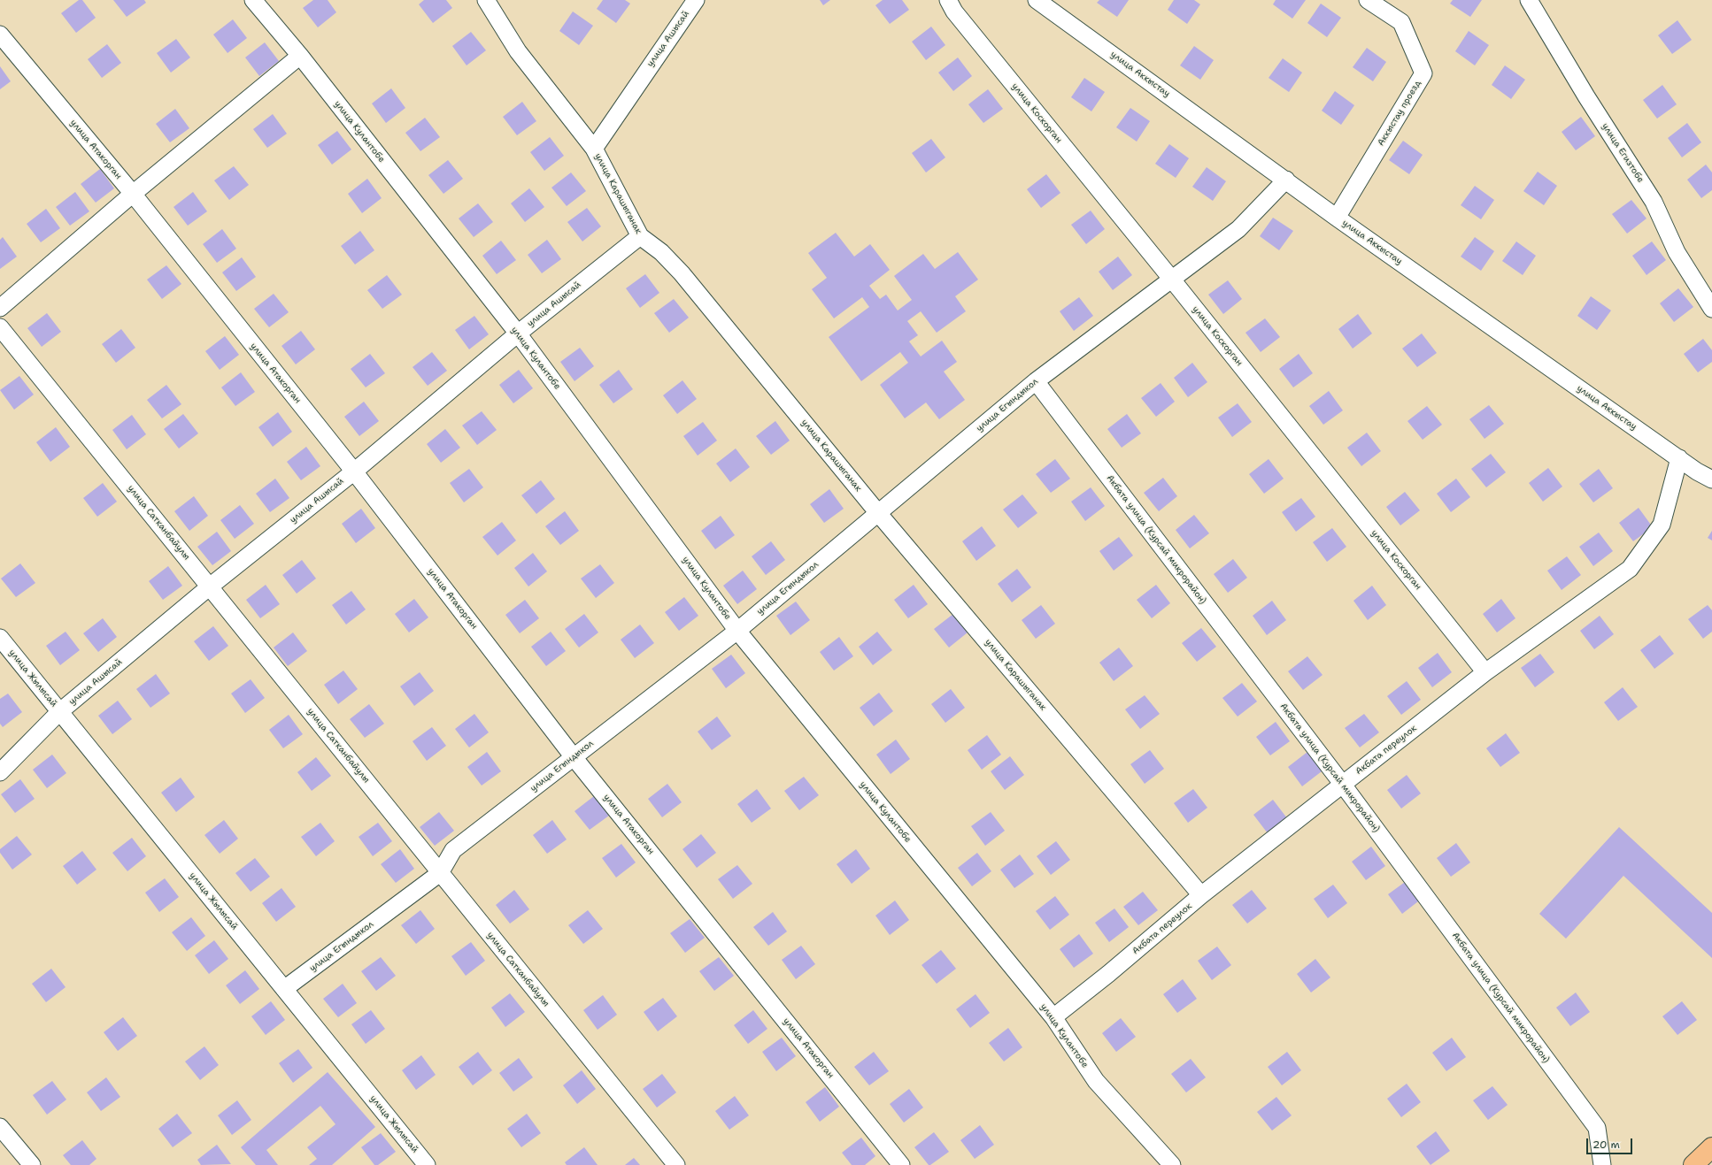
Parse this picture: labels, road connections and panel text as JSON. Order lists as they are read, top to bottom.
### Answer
{
  "streets": {
    "street": [
      "улица Ашысай",
      "улица Аккыстау",
      "улица Коскорган",
      "Аккыстау проезд",
      "улица Кулантобе",
      "улица Атакорган",
      "улица Егизтобе",
      "улица Карашыганак",
      "улица Егындыкол",
      "улица Сатканбайулы",
      "Акбата улица (Курсай микрорайон)",
      "улица Жылысай",
      "Акбата переулок"
    ]
  },
  "crossings": [
    ["улица Ашысай", "улица Кулантобе"],
    ["улица Ашысай", "улица Атакорган"],
    ["улица Ашысай", "улица Карашыганак"],
    ["улица Ашысай", "улица Сатканбайулы"],
    ["улица Ашысай", "улица Жылысай"],
    ["улица Аккыстау", "Аккыстау проезд"],
    ["улица Аккыстау", "улица Егындыкол"],
    ["улица Аккыстау", "Акбата переулок"],
    ["улица Коскорган", "улица Егындыкол"],
    ["улица Коскорган", "Акбата переулок"],
    ["улица Кулантобе", "улица Егындыкол"],
    ["улица Кулантобе", "Акбата переулок"],
    ["улица Атакорган", "улица Егындыкол"],
    ["улица Карашыганак", "улица Егындыкол"],
    ["улица Карашыганак", "Акбата переулок"],
    ["улица Егындыкол", "улица Сатканбайулы"],
    ["улица Егындыкол", "Акбата улица (Курсай микрорайон)"],
    ["улица Егындыкол", "улица Жылысай"],
    ["Акбата улица (Курсай микрорайон)", "Акбата переулок"]
  ],
  "scale_bar": "20 m"
}
